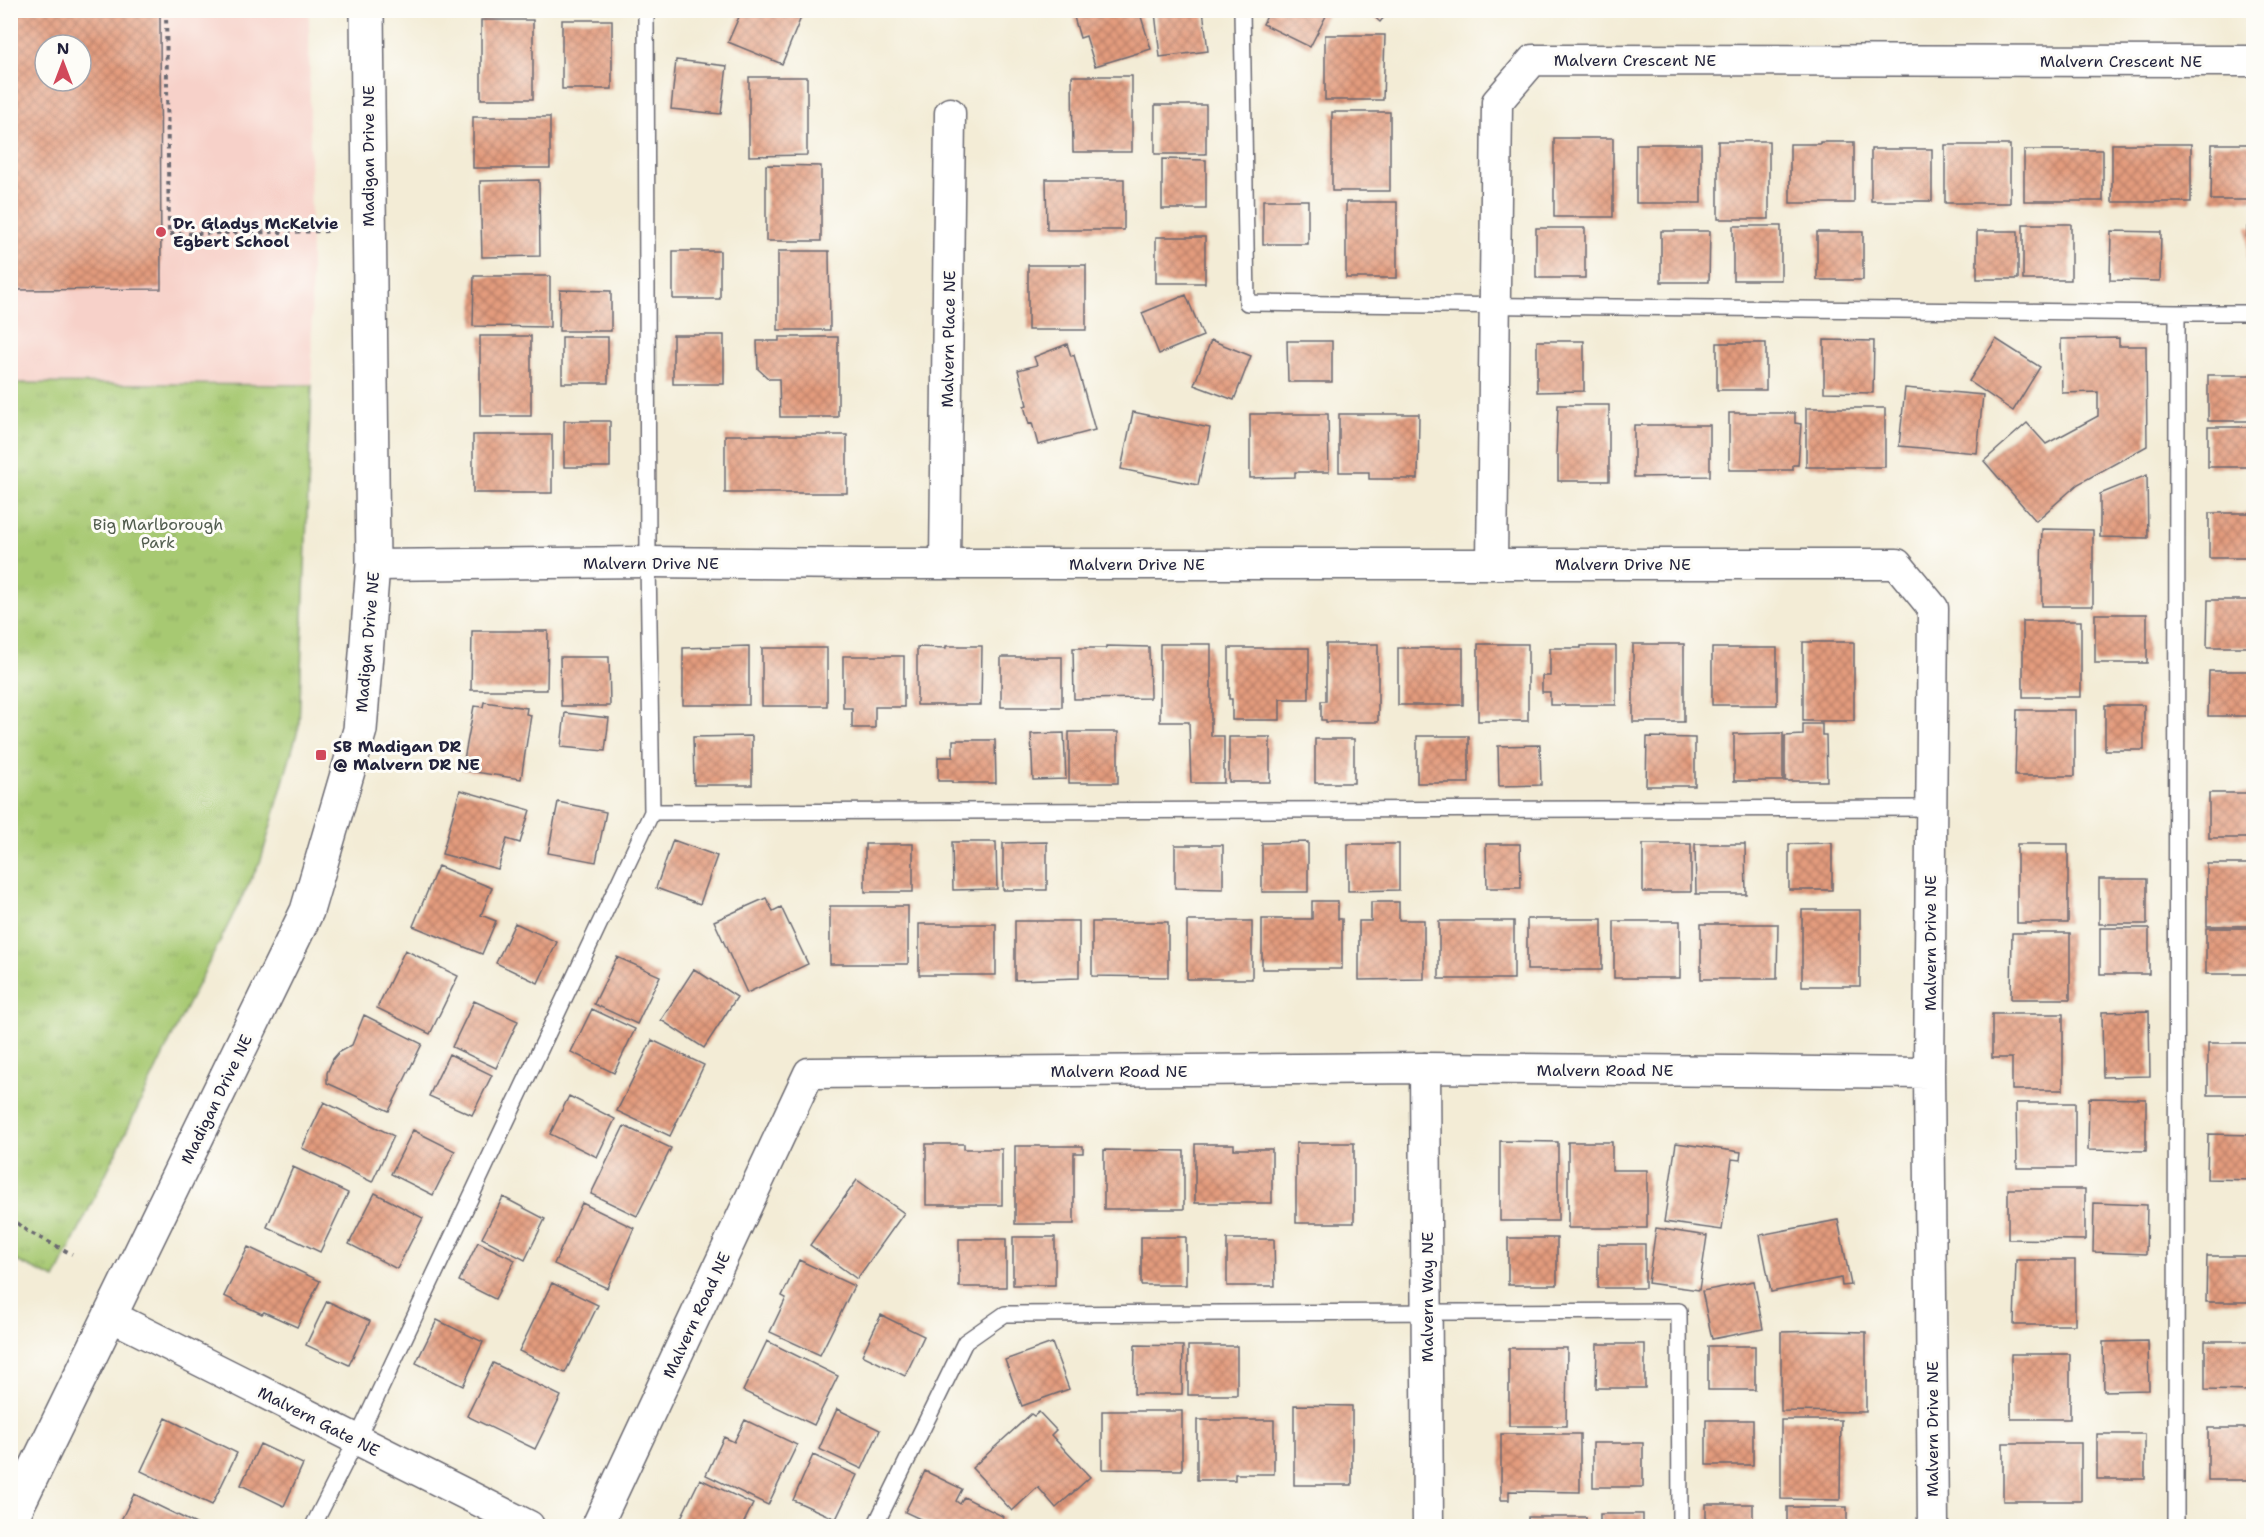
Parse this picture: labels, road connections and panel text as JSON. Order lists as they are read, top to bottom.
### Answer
{
  "streets": {
    "street": [
      "Malvern Crescent NE",
      "Madigan Drive NE",
      "Malvern Place NE",
      "Malvern Drive NE",
      "Malvern Road NE",
      "Malvern Way NE",
      "Malvern Gate NE"
    ]
  },
  "crossings": [
    ["Malvern Crescent NE", "Malvern Drive NE"],
    ["Madigan Drive NE", "Malvern Drive NE"],
    ["Madigan Drive NE", "Malvern Gate NE"],
    ["Malvern Place NE", "Malvern Drive NE"],
    ["Malvern Drive NE", "Malvern Road NE"],
    ["Malvern Road NE", "Malvern Way NE"]
  ],
  "parks": ["Big Marlborough Park"],
  "places": {
    "other": ["Dr. Gladys McKelvie Egbert School"],
    "transit": ["SB Madigan DR @ Malvern DR NE"]
  },
  "north": "top"
}
